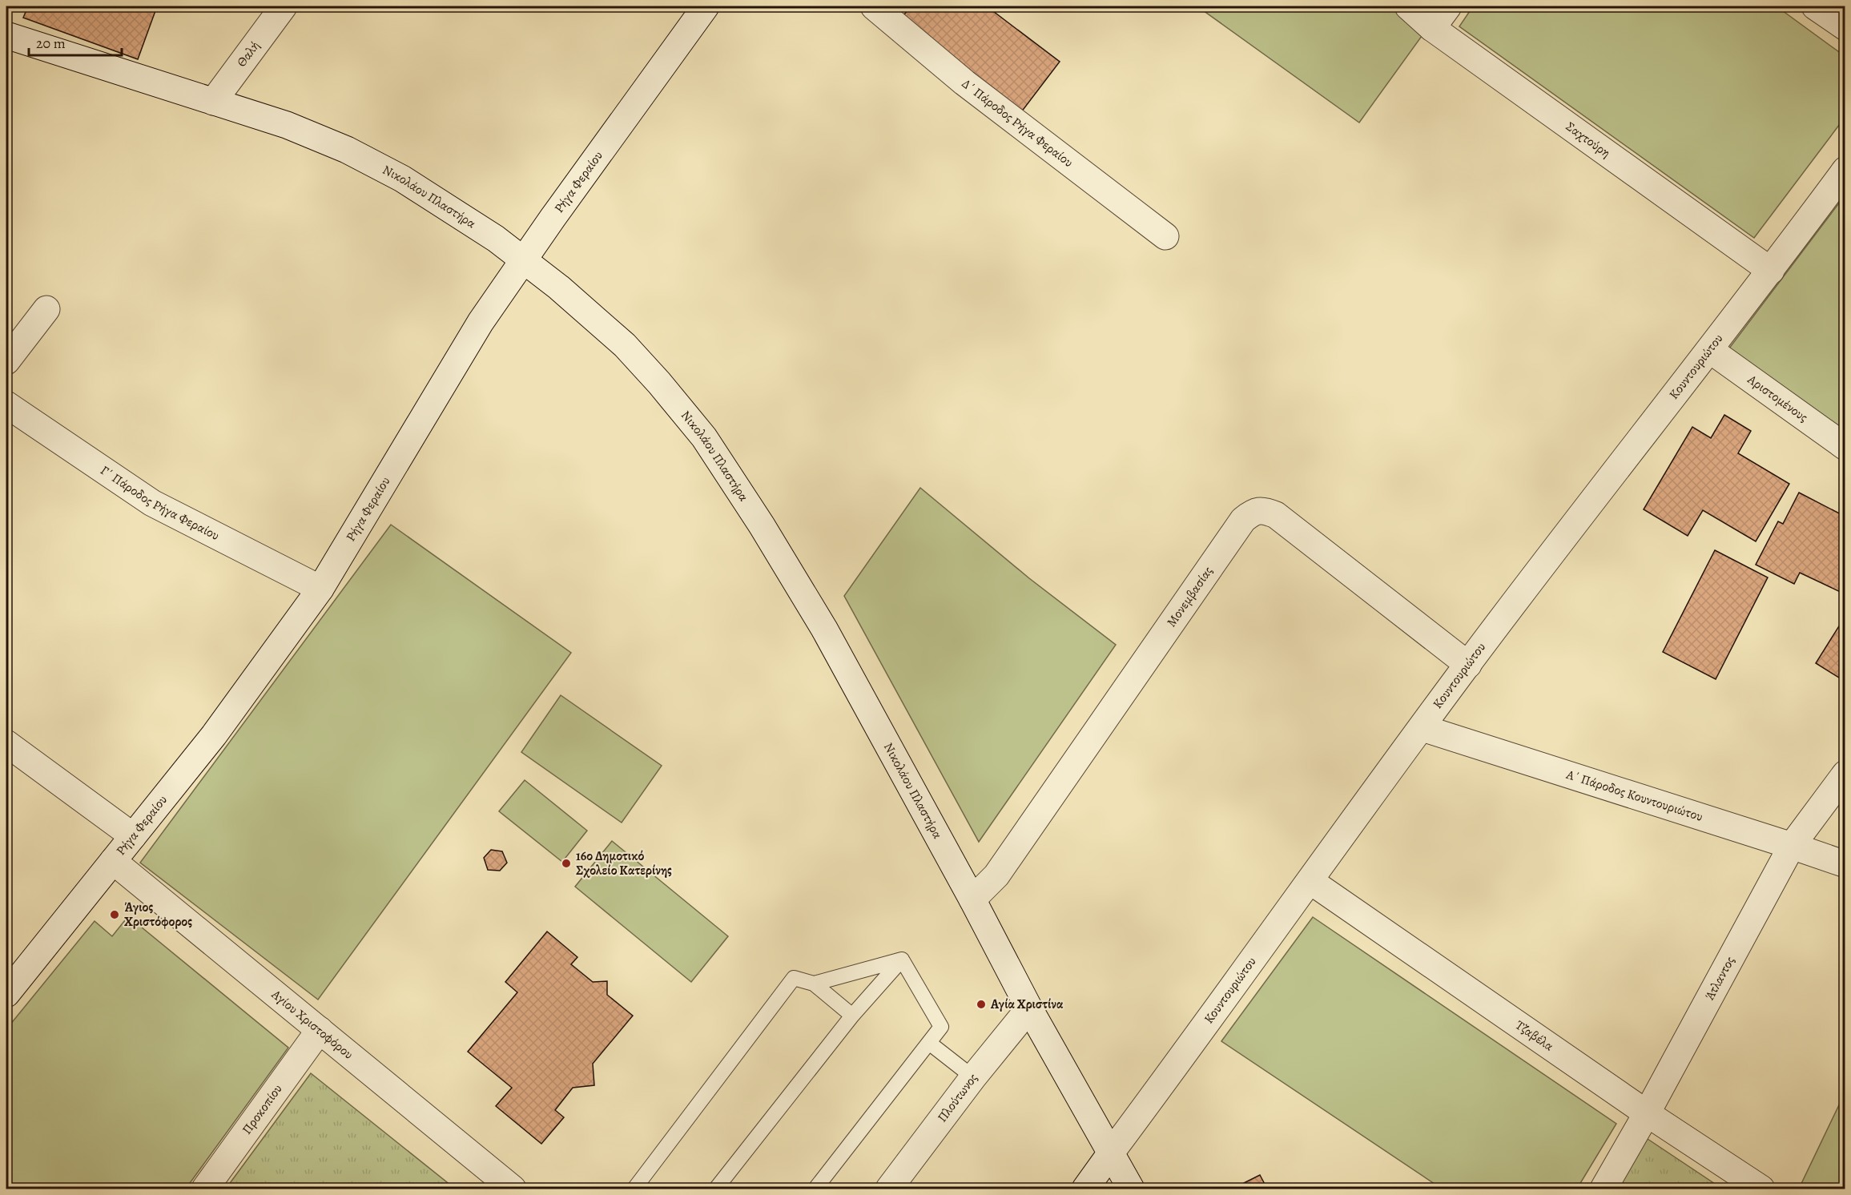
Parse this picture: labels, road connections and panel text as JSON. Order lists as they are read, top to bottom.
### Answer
{
  "streets": {
    "street": [
      "Θαλή",
      "Δ΄ Πάροδος Ρήγα Φεραίου",
      "Σαχτούρη",
      "Ρήγα Φεραίου",
      "Νικολάου Πλαστήρα",
      "Κουντουριώτου",
      "Αριστομένους",
      "Γ΄ Πάροδος Ρήγα Φεραίου",
      "Μονεμβασίας",
      "Α΄ Πάροδος Κουντουριώτου",
      "Άτλαντος",
      "Αγίου Χριστοφόρου",
      "Τζαβέλα",
      "Πλούτωνος",
      "Προκοπίου"
    ]
  },
  "crossings": [
    ["Θαλή", "Νικολάου Πλαστήρα"],
    ["Σαχτούρη", "Κουντουριώτου"],
    ["Ρήγα Φεραίου", "Νικολάου Πλαστήρα"],
    ["Ρήγα Φεραίου", "Γ΄ Πάροδος Ρήγα Φεραίου"],
    ["Ρήγα Φεραίου", "Αγίου Χριστοφόρου"],
    ["Νικολάου Πλαστήρα", "Κουντουριώτου"],
    ["Νικολάου Πλαστήρα", "Μονεμβασίας"],
    ["Νικολάου Πλαστήρα", "Πλούτωνος"],
    ["Κουντουριώτου", "Αριστομένους"],
    ["Κουντουριώτου", "Μονεμβασίας"],
    ["Κουντουριώτου", "Α΄ Πάροδος Κουντουριώτου"],
    ["Κουντουριώτου", "Τζαβέλα"],
    ["Α΄ Πάροδος Κουντουριώτου", "Άτλαντος"],
    ["Άτλαντος", "Τζαβέλα"],
    ["Αγίου Χριστοφόρου", "Προκοπίου"]
  ],
  "places": ["16ο Δημοτικό Σχολείο Κατερίνης", "Άγιος Χριστόφορος", "Αγία Χριστίνα"],
  "scale_bar": "20 m"
}
